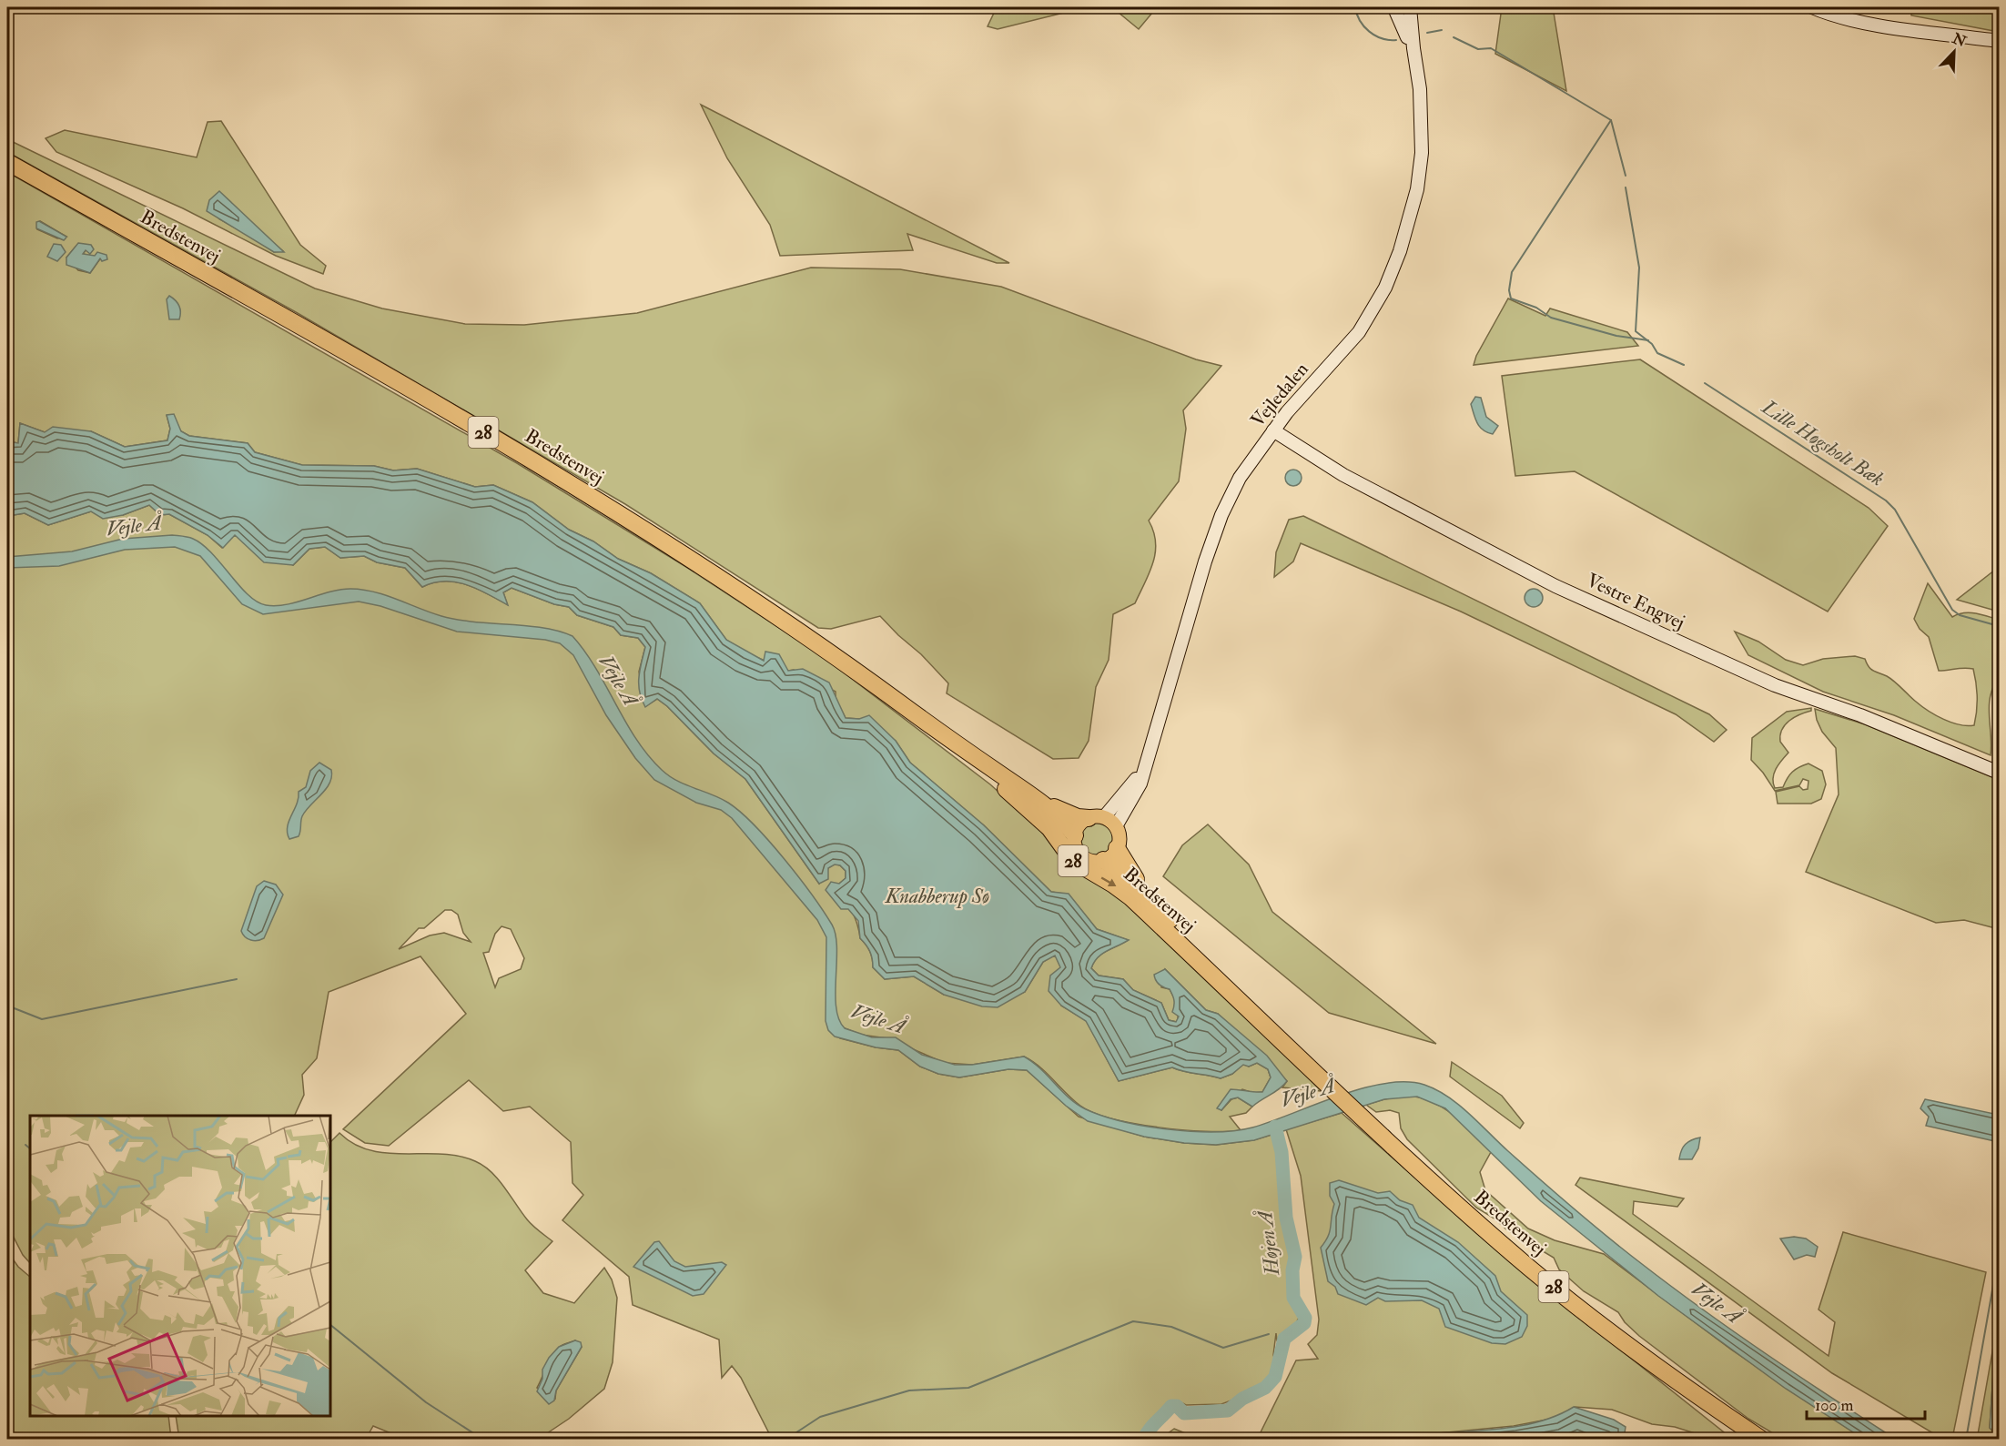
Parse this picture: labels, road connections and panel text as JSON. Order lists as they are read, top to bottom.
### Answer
{
  "streets": {
    "highway": ["Bredstenvej", "28"],
    "street": ["Vejledalen", "Vestre Engvej"]
  },
  "crossings": [
    ["Bredstenvej", "Vejledalen"],
    ["Bredstenvej", "28"],
    ["Vejledalen", "28"],
    ["Vejledalen", "Vestre Engvej"]
  ],
  "water": [
    "Lille Høgsholt Bæk",
    "Vejle Å",
    "Knabberup Sø",
    "Højen Å"
  ],
  "scale_bar": "100 m",
  "north": "top right"
}
